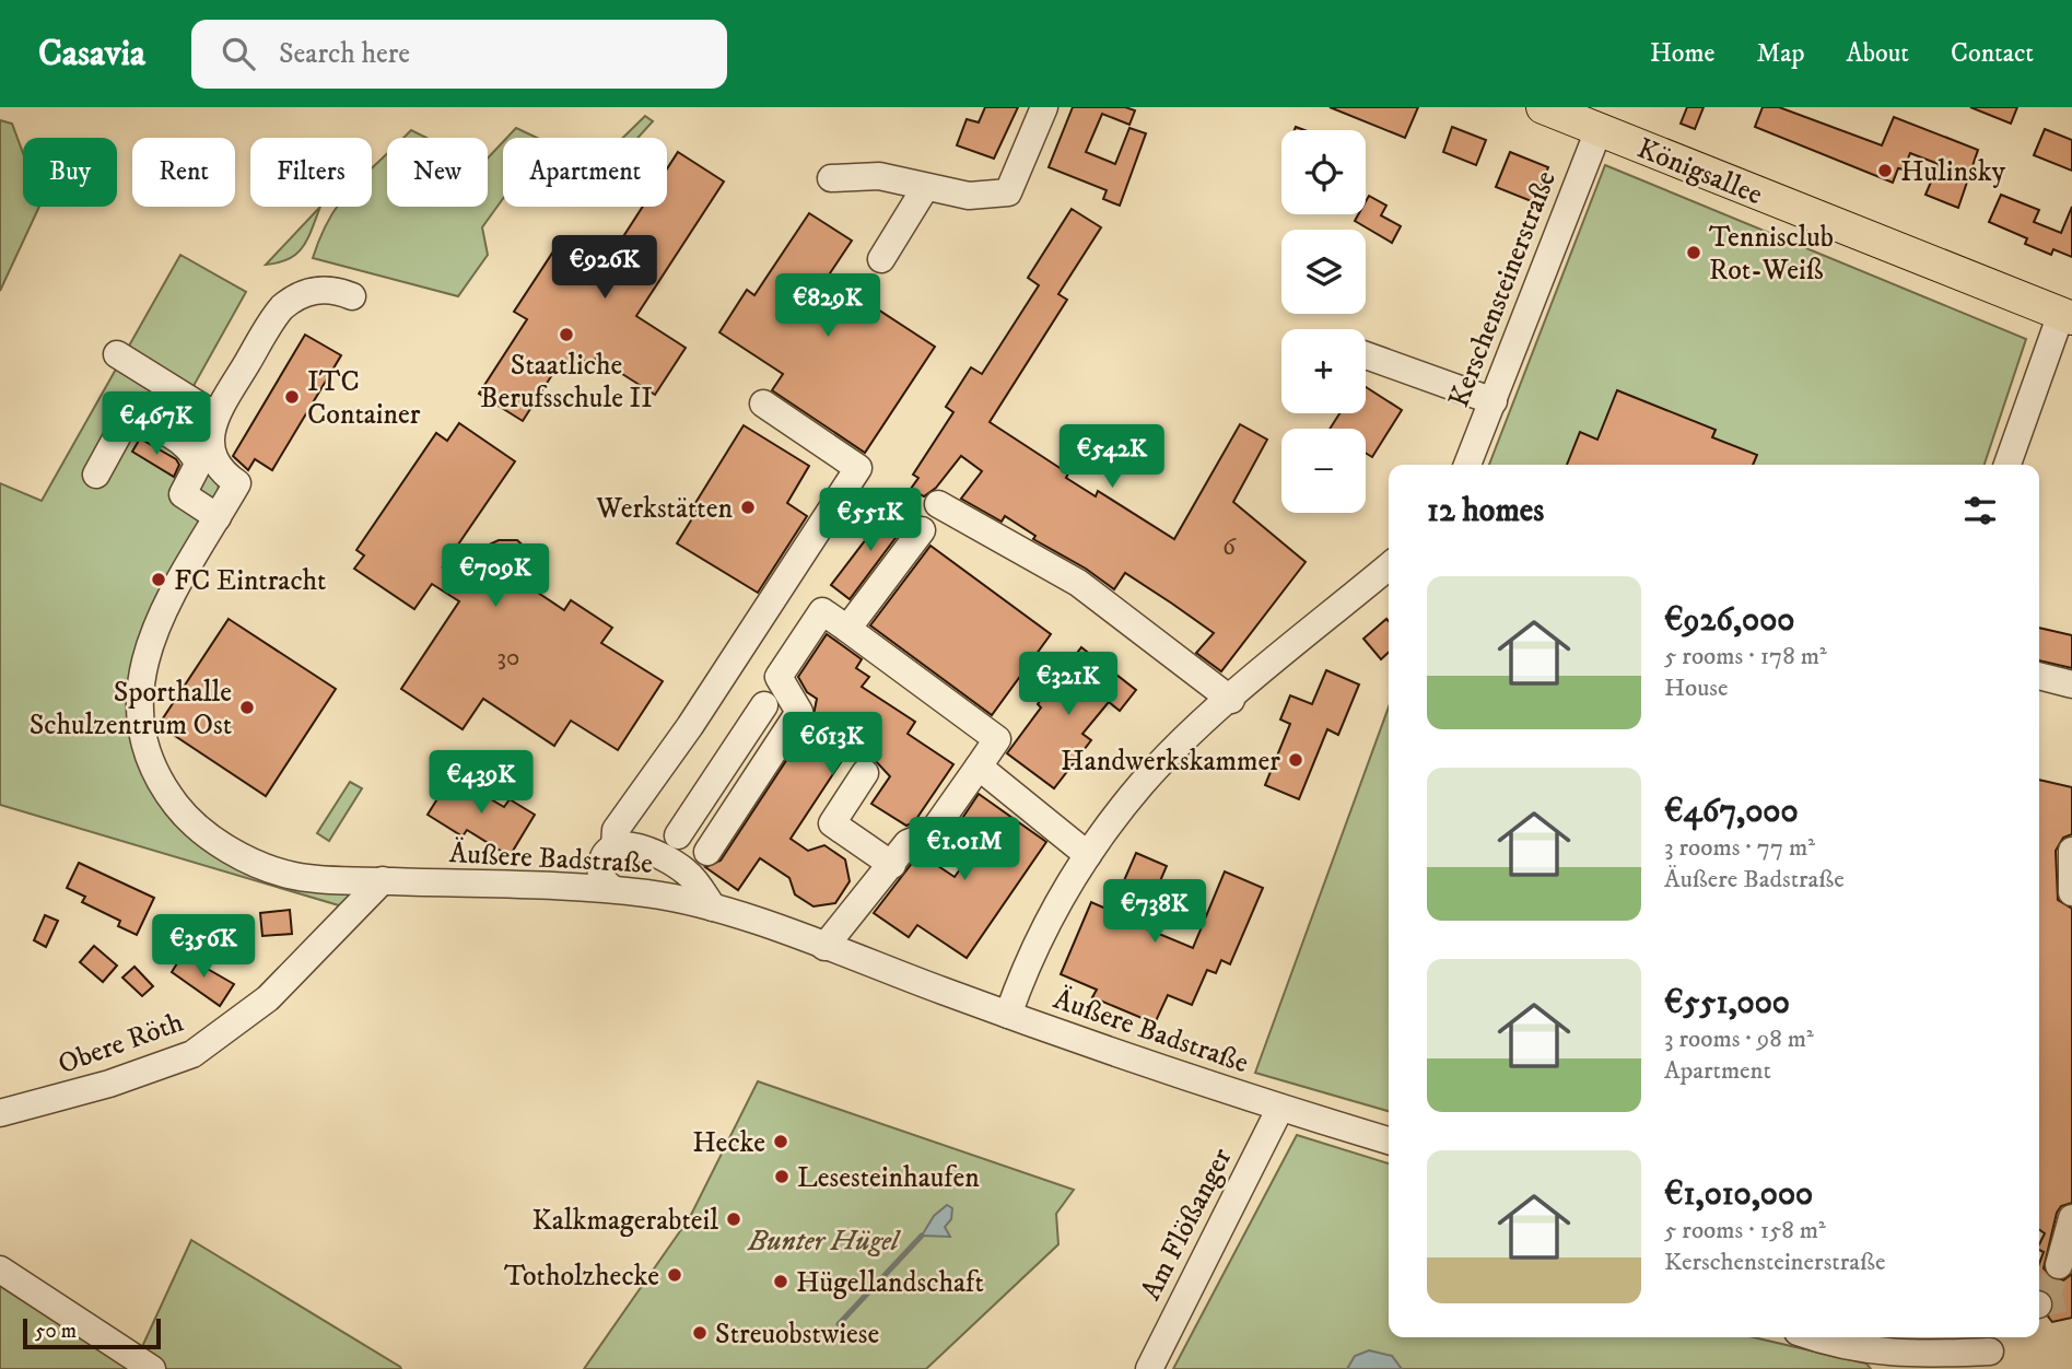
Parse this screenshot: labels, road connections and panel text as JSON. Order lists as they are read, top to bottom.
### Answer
{
  "streets": {
    "main road": ["Königsallee"],
    "street": [
      "Kerschensteinerstraße",
      "Äußere Badstraße",
      "Obere Röth",
      "Am Flößanger"
    ]
  },
  "crossings": [
    ["Königsallee", "Kerschensteinerstraße"],
    ["Äußere Badstraße", "Obere Röth"],
    ["Äußere Badstraße", "Am Flößanger"]
  ],
  "parks": ["Bunter Hügel"],
  "places": [
    "Hulinsky",
    "Tennisclub Rot-Weiß",
    "Staatliche Berufsschule II",
    "ITC Container",
    "Werkstätten",
    "FC Eintracht",
    "Sporthalle Schulzentrum Ost",
    "Handwerkskammer",
    "Hecke",
    "Lesesteinhaufen",
    "Kalkmagerabteil",
    "Totholzhecke",
    "Hügellandschaft",
    "Streuobstwiese"
  ],
  "house_numbers": ["6", "30"],
  "scale_bar": "50 m",
  "page": {
    "header": "Casavia",
    "search": "Search here",
    "nav": [
      "Home",
      "Map",
      "About",
      "Contact"
    ],
    "map_buttons": ["+", "−"],
    "chip": [
      "Buy",
      "Rent",
      "Filters",
      "New",
      "Apartment"
    ],
    "price": [
      "€926K",
      "€829K",
      "€467K",
      "€542K",
      "€551K",
      "€709K",
      "€321K",
      "€613K",
      "€439K",
      "€1.01M",
      "€738K",
      "€356K"
    ],
    "heading": "12 homes",
    "list": [
      {
        "name": "€926,000",
        "note": "5 rooms · 178 m² · House"
      },
      {
        "name": "€467,000",
        "note": "3 rooms · 77 m² · Äußere Badstraße"
      },
      {
        "name": "€551,000",
        "note": "3 rooms · 98 m² · Apartment"
      },
      {
        "name": "€1,010,000",
        "note": "5 rooms · 158 m² · Kerschensteinerstraße"
      }
    ],
    "scale": "50 m"
  }
}
